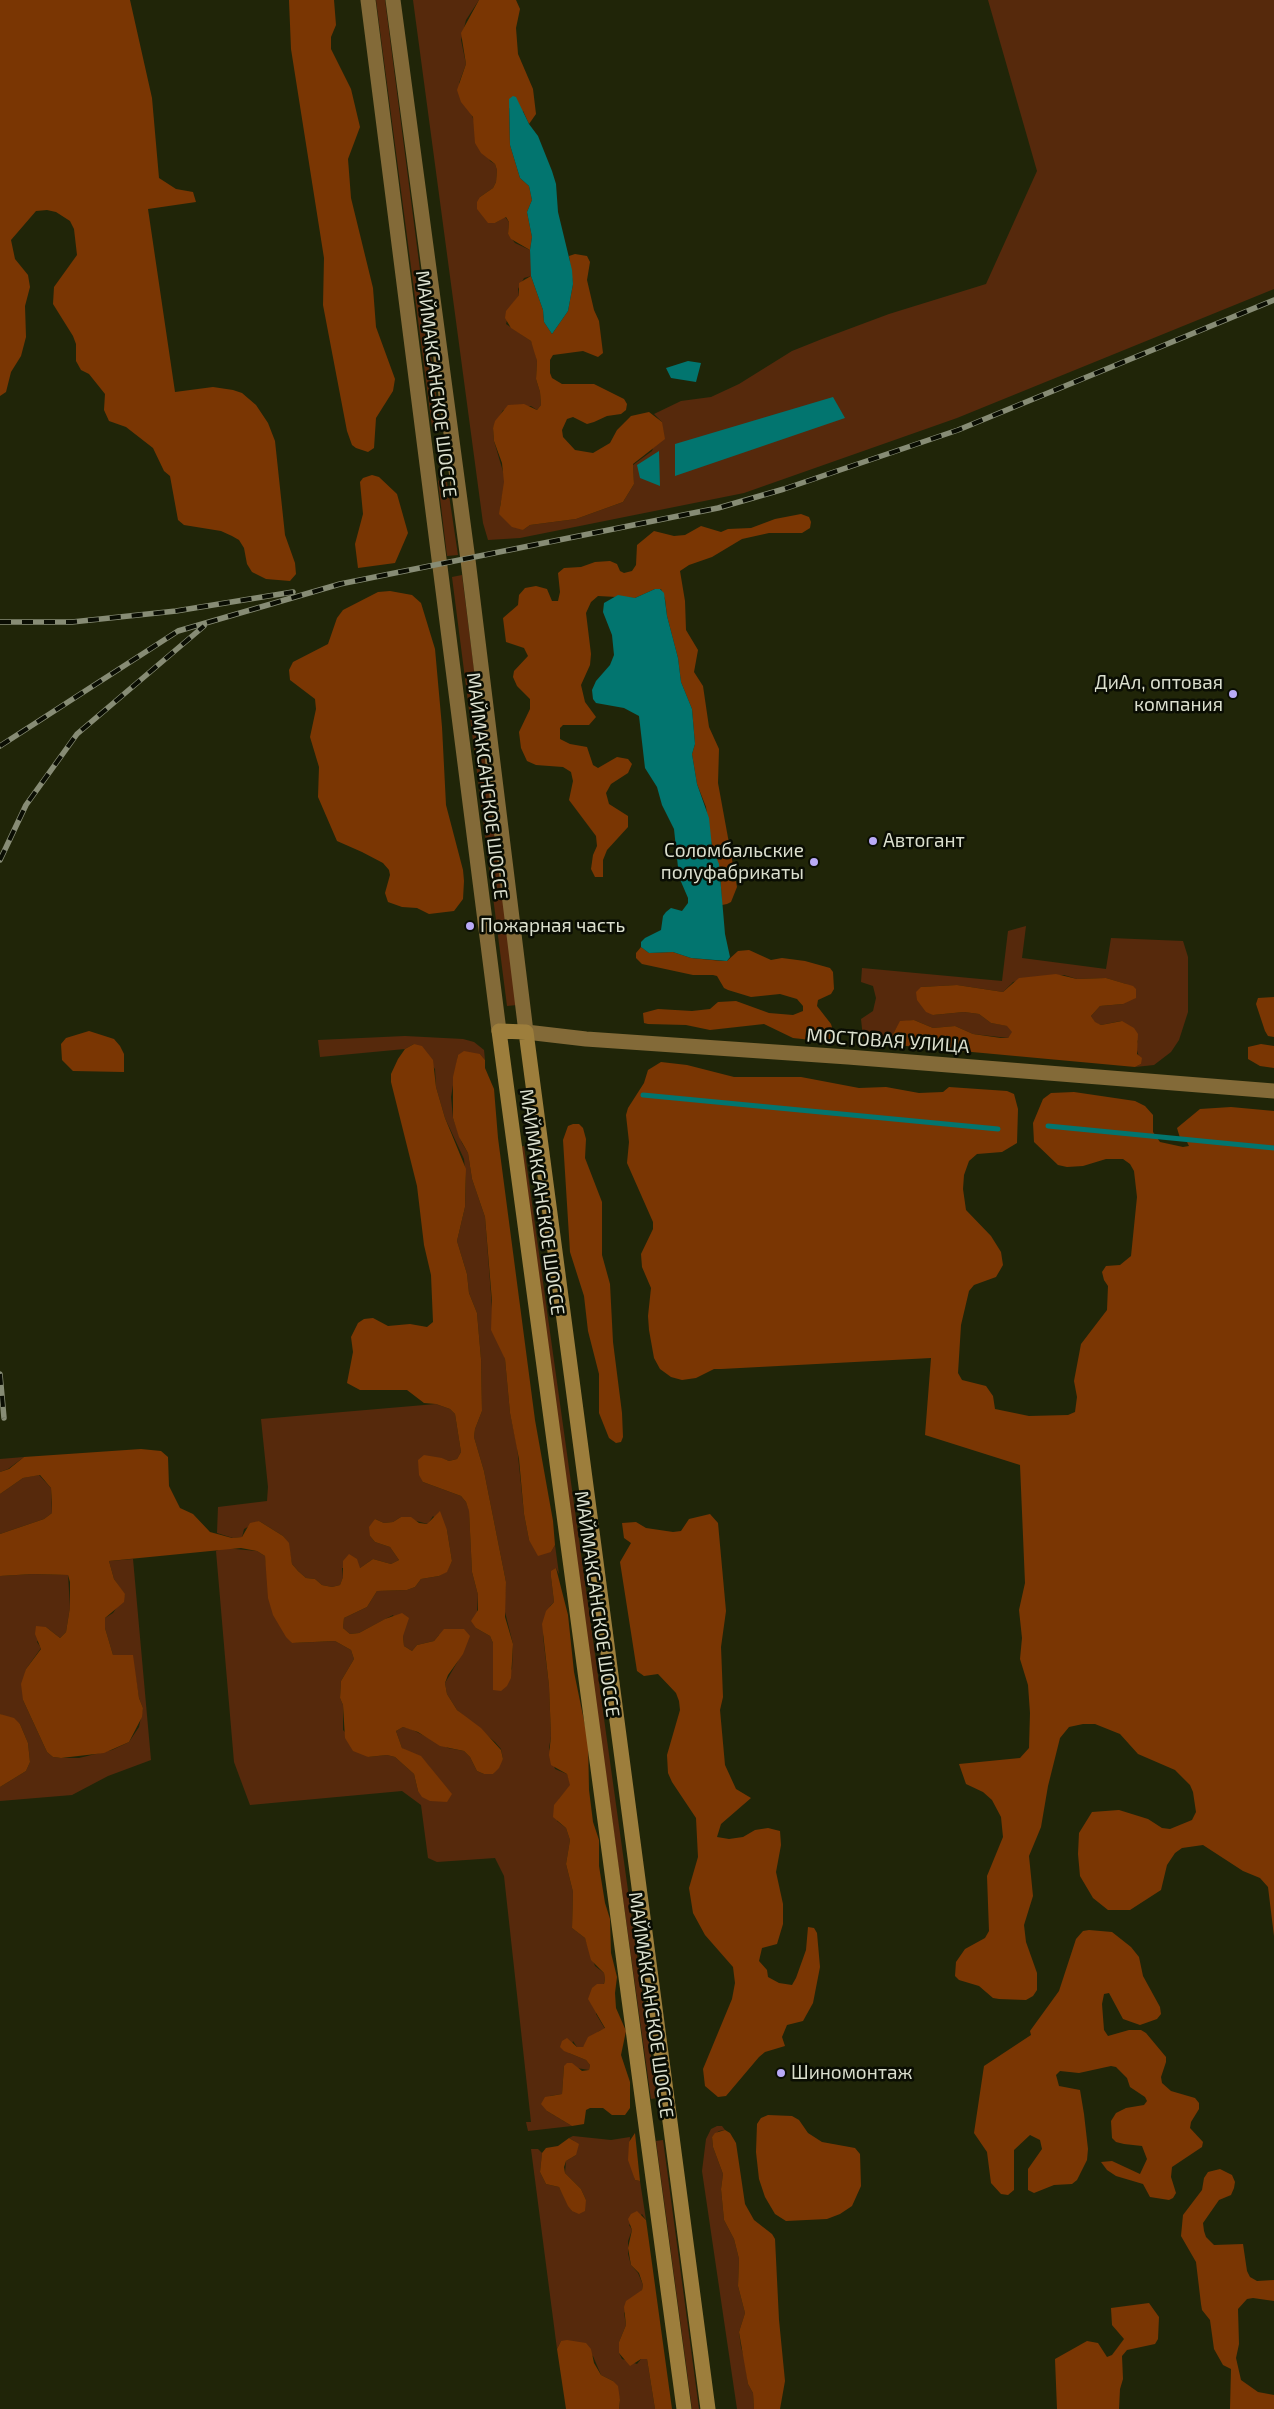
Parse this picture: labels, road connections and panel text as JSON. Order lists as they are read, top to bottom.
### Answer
{
  "streets": {
    "main road": ["МАЙМАКСАНСКОЕ ШОССЕ", "МОСТОВАЯ УЛИЦА"]
  },
  "crossings": [
    ["МАЙМАКСАНСКОЕ ШОССЕ", "МОСТОВАЯ УЛИЦА"]
  ],
  "places": [
    "ДиАл, оптовая компания",
    "Автогант",
    "Соломбальские полуфабрикаты",
    "Пожарная часть",
    "Шиномонтаж"
  ]
}
